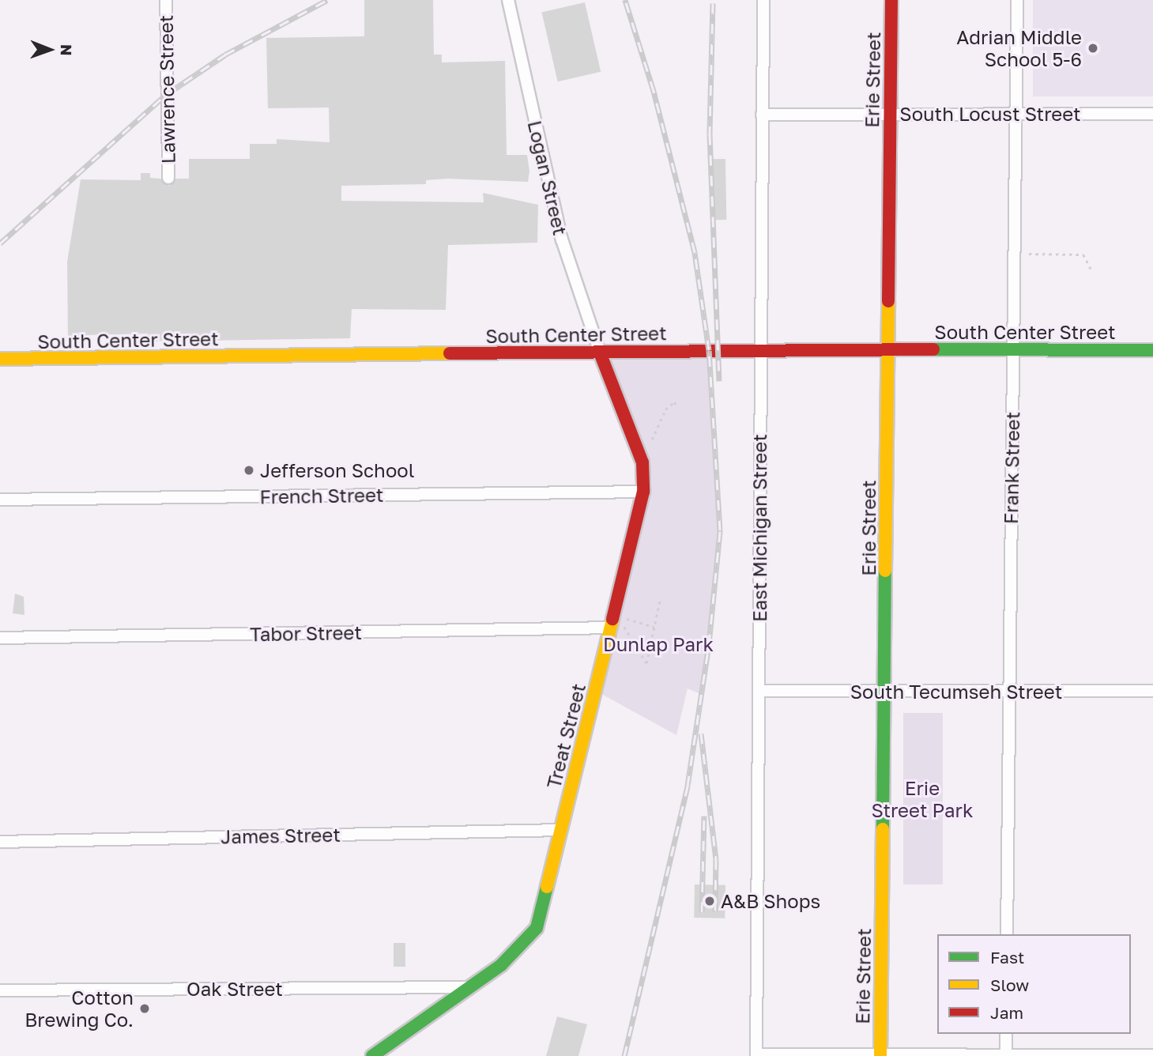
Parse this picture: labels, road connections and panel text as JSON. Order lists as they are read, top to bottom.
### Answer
{
  "streets": {
    "street": [
      "Erie Street",
      "Lawrence Street",
      "South Locust Street",
      "Logan Street",
      "South Center Street",
      "Frank Street",
      "French Street",
      "East Michigan Street",
      "Tabor Street",
      "South Tecumseh Street",
      "Treat Street",
      "James Street",
      "Oak Street"
    ]
  },
  "crossings": [
    ["Erie Street", "South Locust Street"],
    ["Erie Street", "South Center Street"],
    ["Erie Street", "South Tecumseh Street"],
    ["South Locust Street", "Frank Street"],
    ["South Locust Street", "East Michigan Street"],
    ["Logan Street", "South Center Street"],
    ["Logan Street", "Treat Street"],
    ["South Center Street", "Frank Street"],
    ["South Center Street", "East Michigan Street"],
    ["South Center Street", "Treat Street"],
    ["Frank Street", "South Tecumseh Street"],
    ["French Street", "Treat Street"],
    ["East Michigan Street", "South Tecumseh Street"],
    ["Tabor Street", "Treat Street"],
    ["Treat Street", "James Street"],
    ["Treat Street", "Oak Street"]
  ],
  "parks": ["Dunlap Park", "Erie Street Park"],
  "places": [
    "Adrian Middle School 5-6",
    "Jefferson School",
    "A&B Shops",
    "Cotton Brewing Co."
  ],
  "legend": ["Fast", "Slow", "Jam"],
  "north": "right"
}
